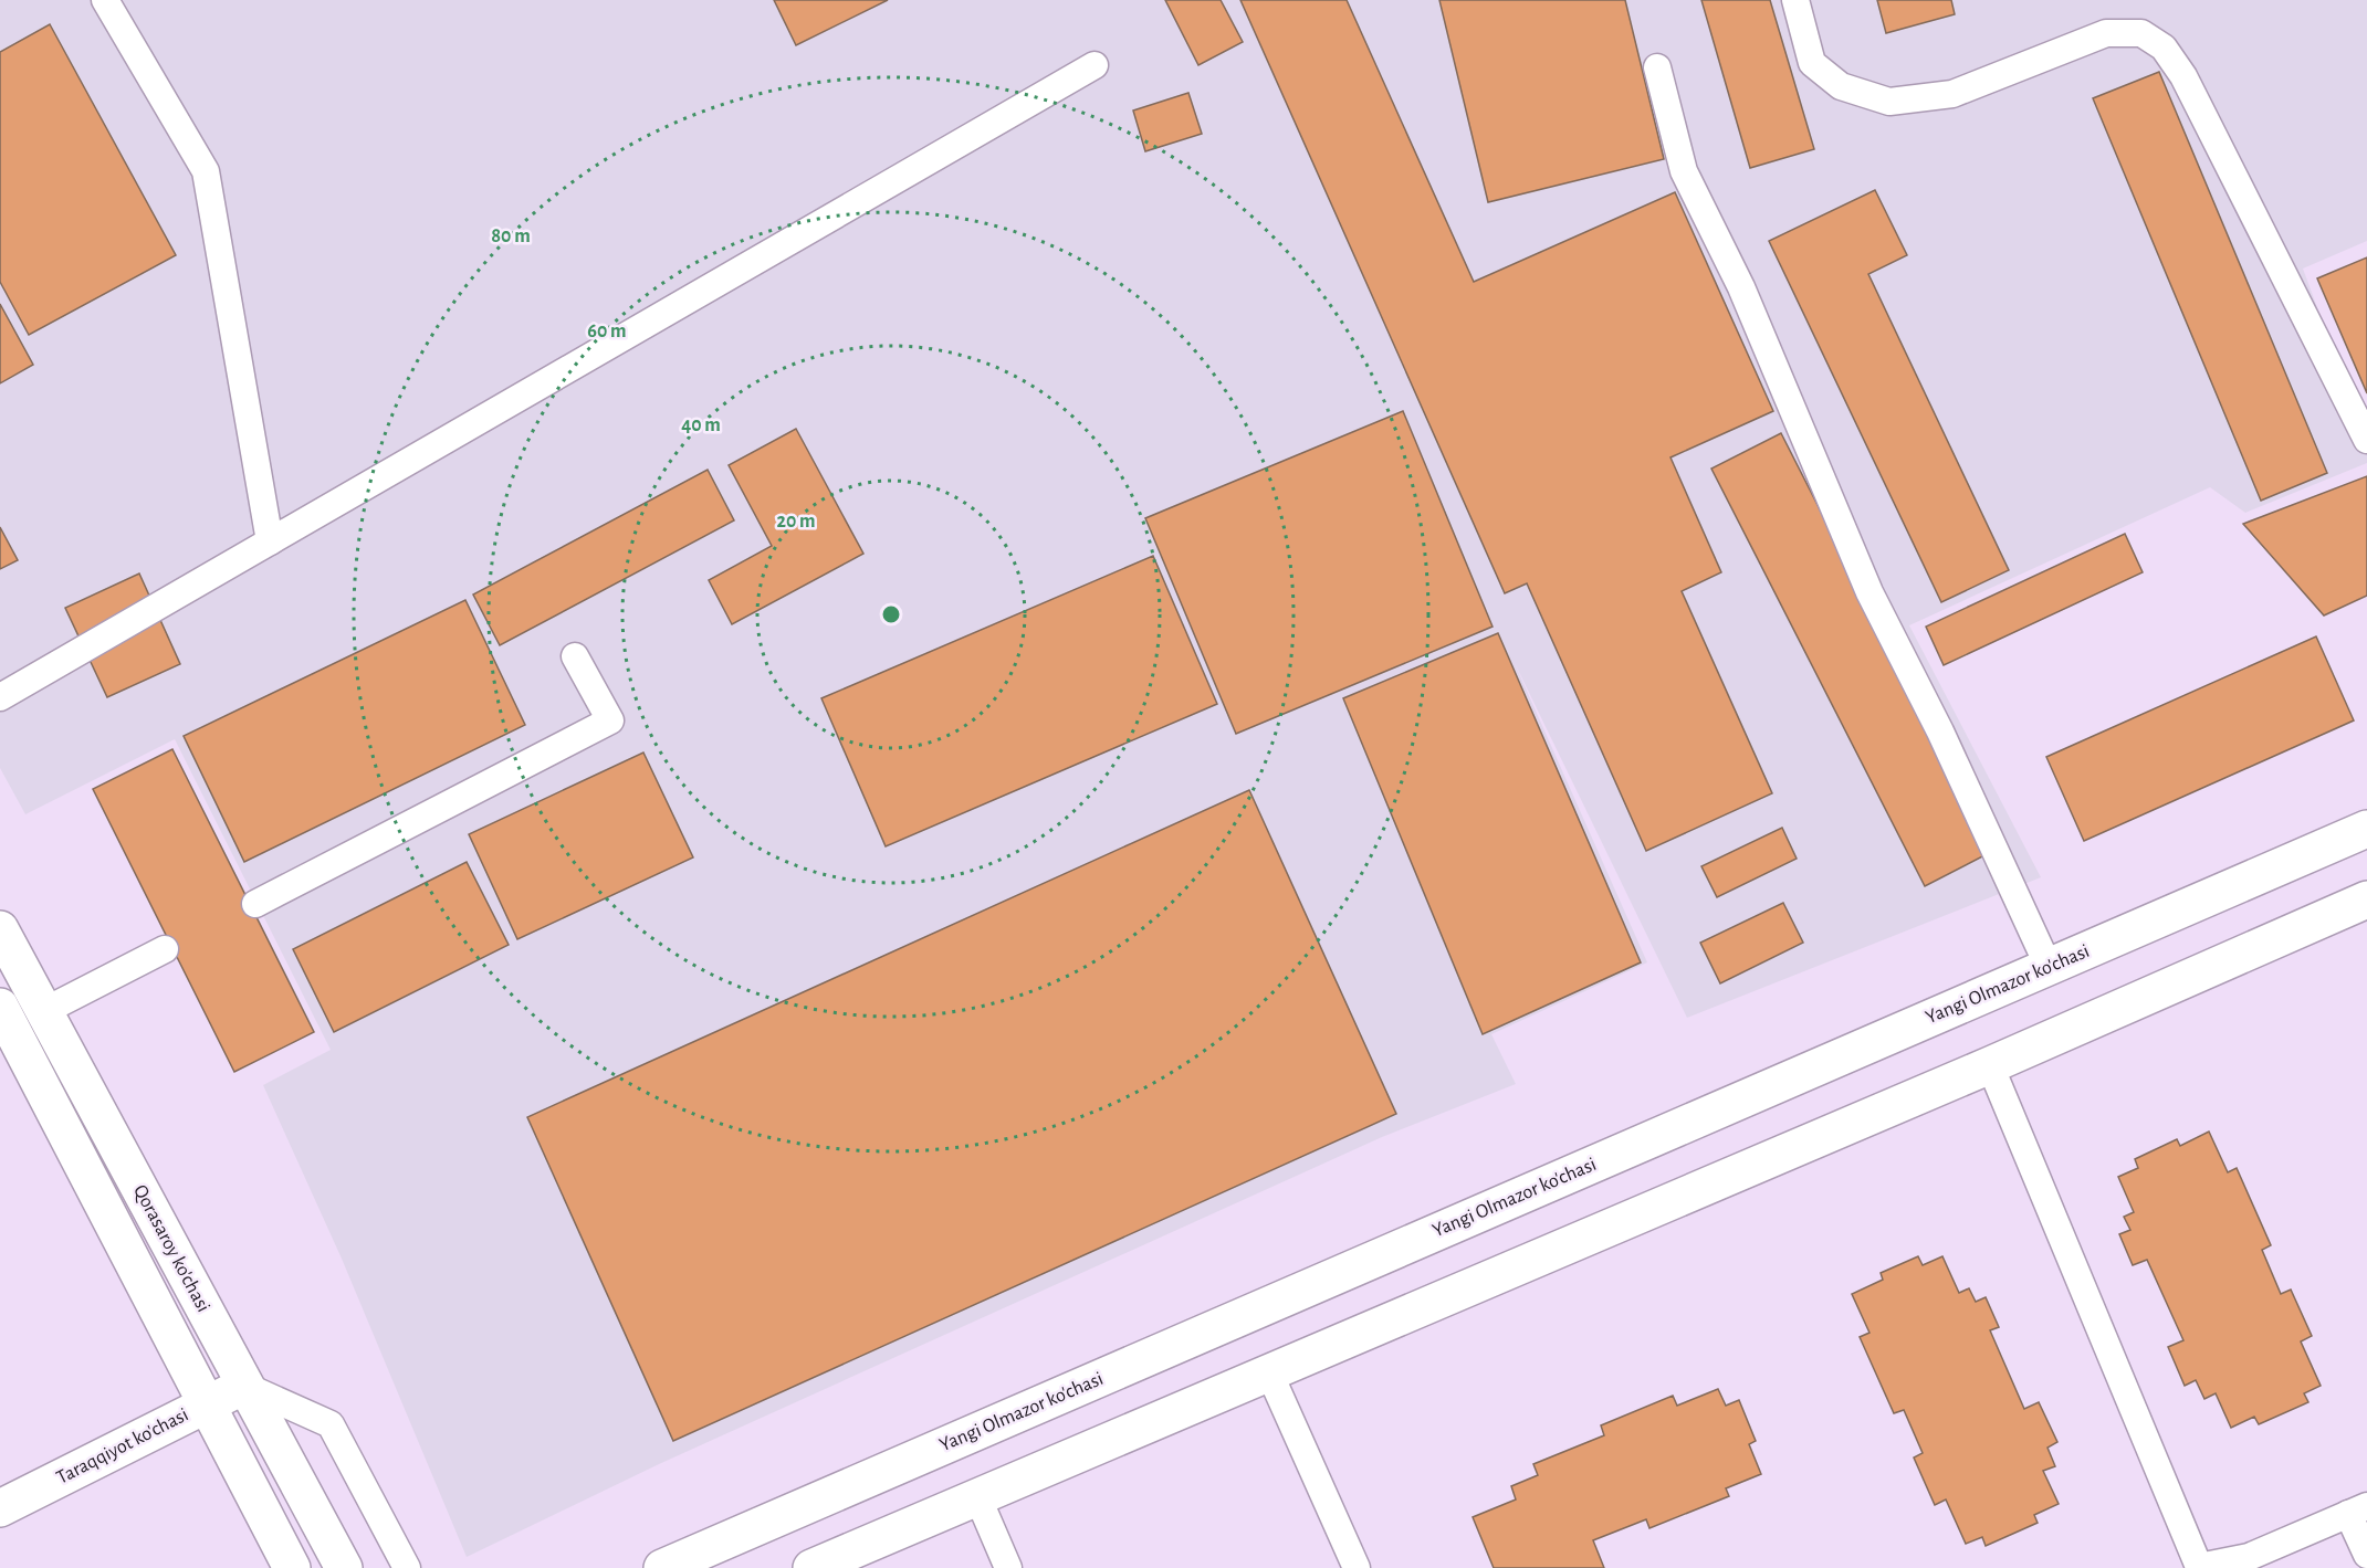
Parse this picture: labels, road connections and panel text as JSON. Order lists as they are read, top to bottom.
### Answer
{
  "streets": {
    "main road": ["Yangi Olmazor ko'chasi", "Qorasaroy ko'chasi", "Taraqqiyot ko'chasi"]
  },
  "crossings": [
    ["Qorasaroy ko'chasi", "Taraqqiyot ko'chasi"]
  ],
  "rings": [
    "80 m",
    "60 m",
    "40 m",
    "20 m"
  ]
}
